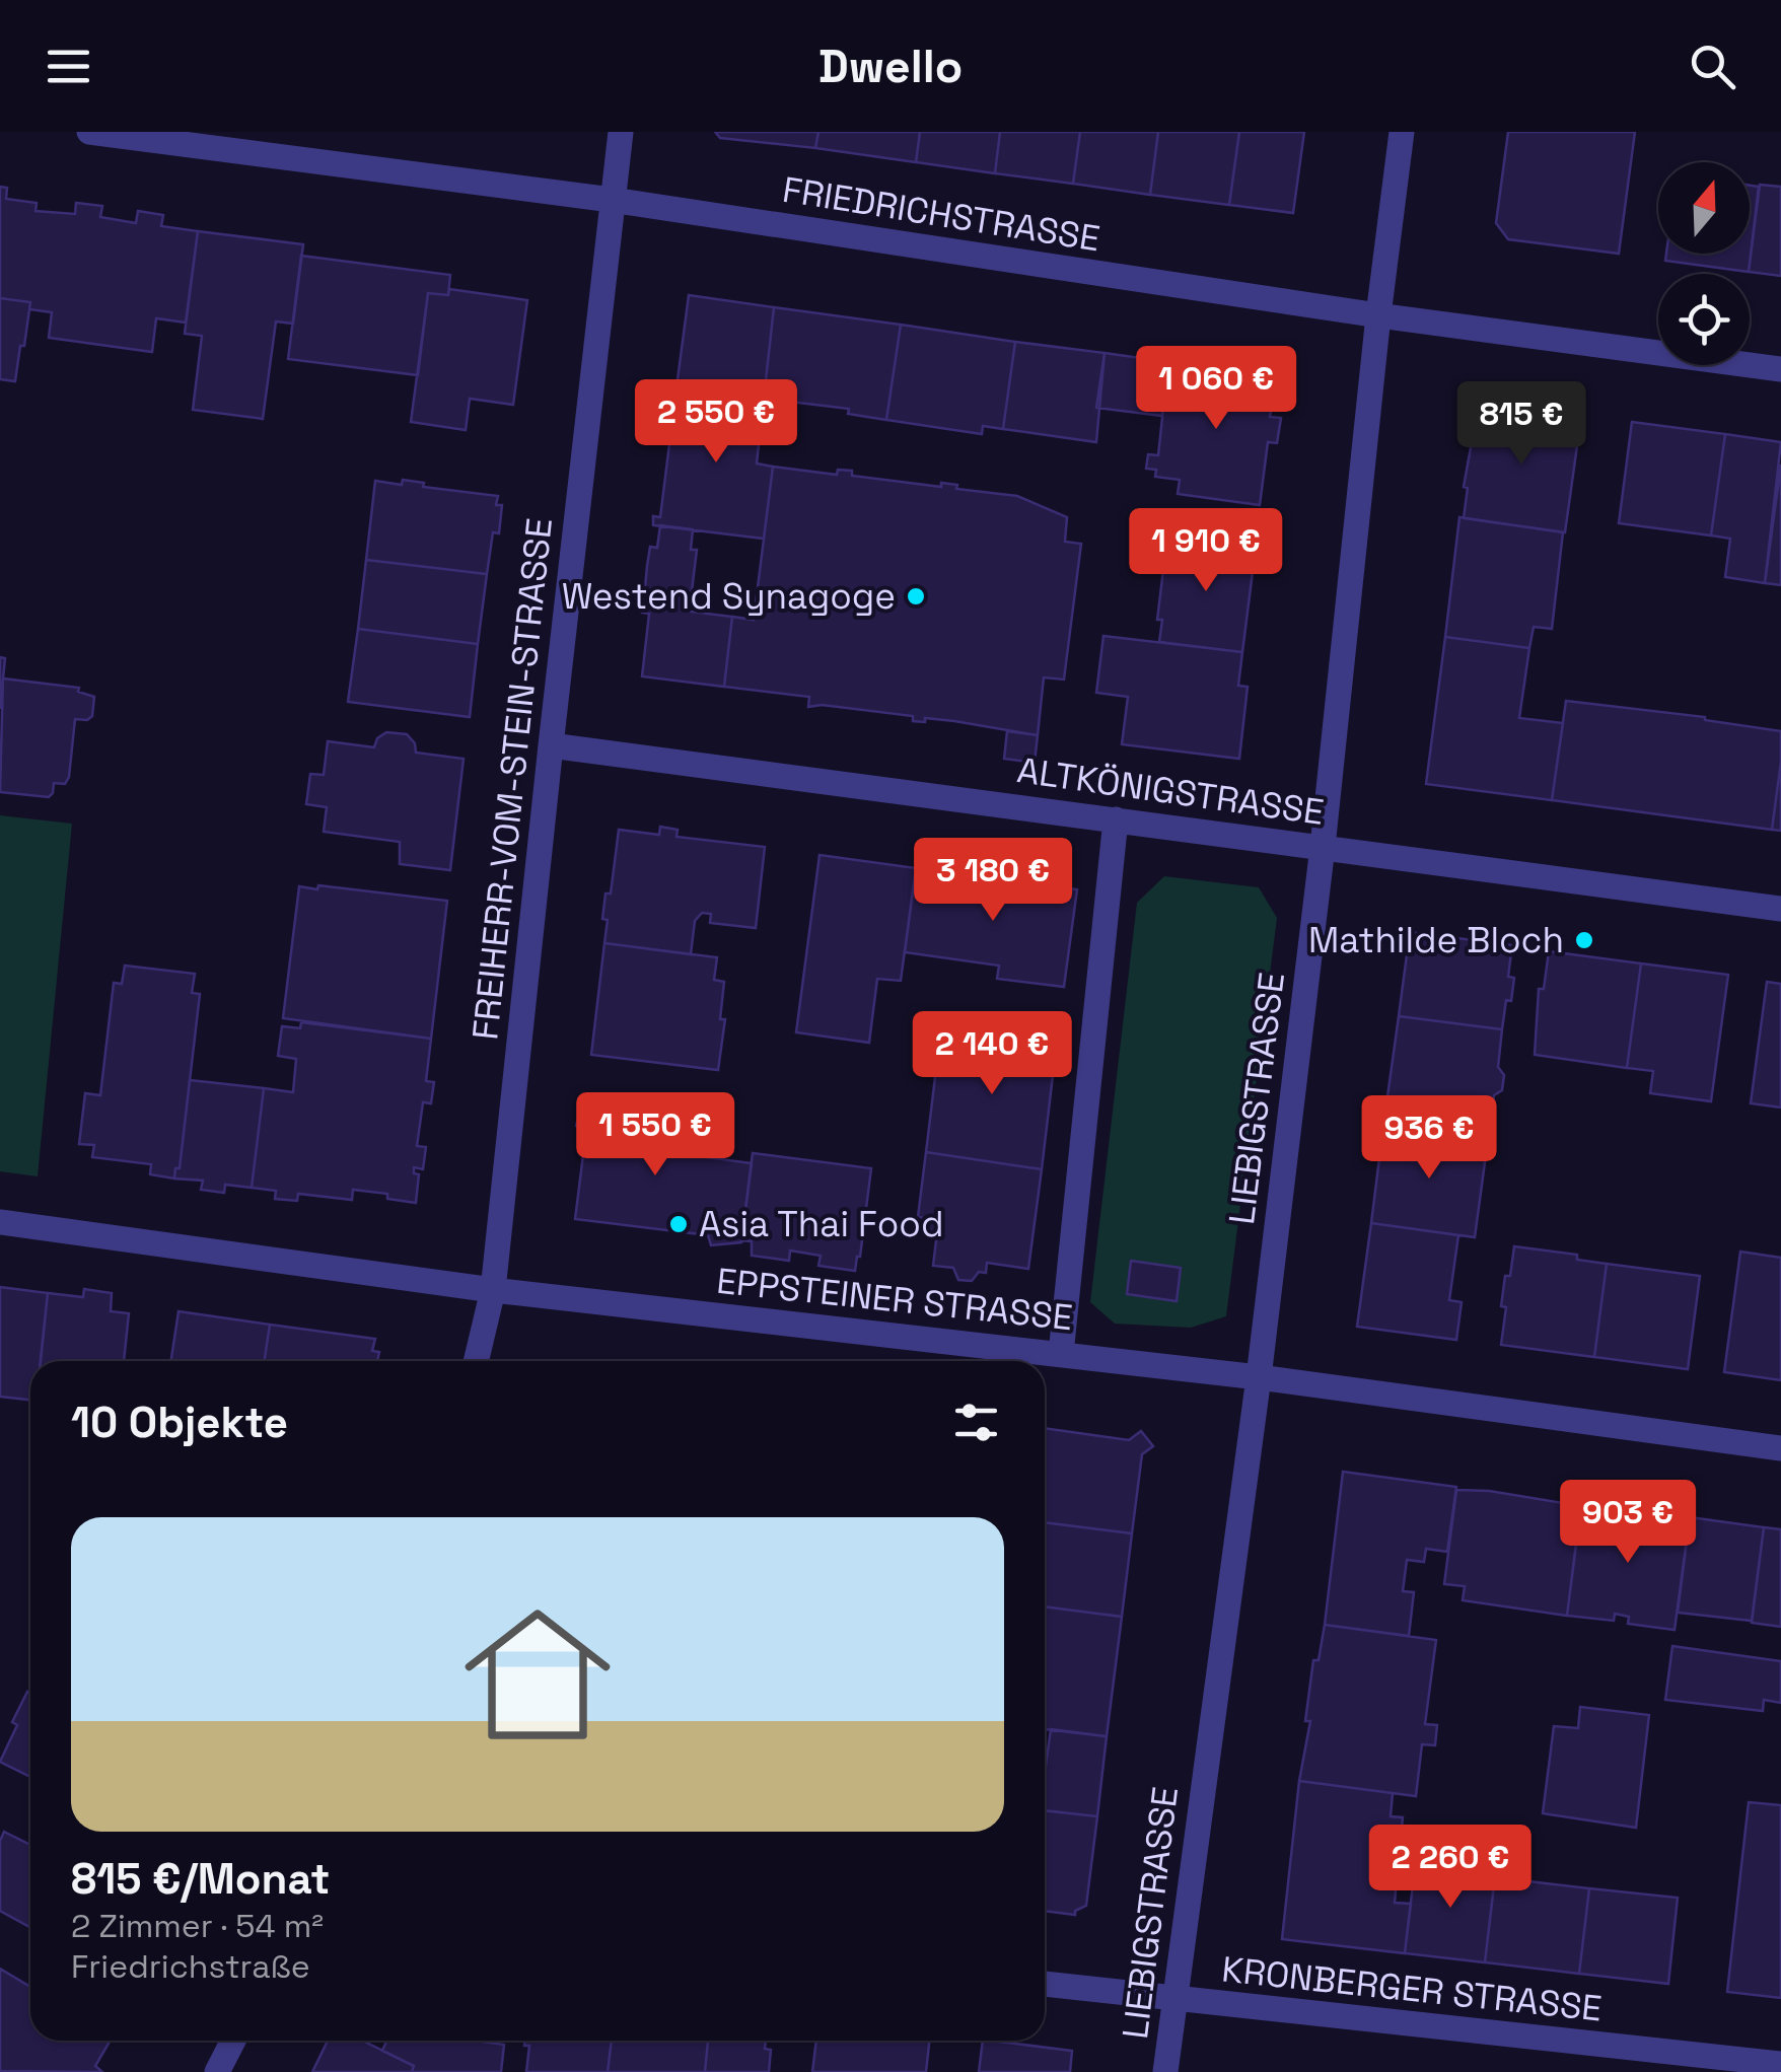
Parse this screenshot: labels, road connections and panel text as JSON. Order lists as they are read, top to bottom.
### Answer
{
  "streets": {
    "street": [
      "FRIEDRICHSTRASSE",
      "FREIHERR-VOM-STEIN-STRASSE",
      "ALTKÖNIGSTRASSE",
      "LIEBIGSTRASSE",
      "EPPSTEINER STRASSE",
      "KRONBERGER STRASSE"
    ]
  },
  "crossings": [
    ["FRIEDRICHSTRASSE", "FREIHERR-VOM-STEIN-STRASSE"],
    ["FRIEDRICHSTRASSE", "LIEBIGSTRASSE"],
    ["FREIHERR-VOM-STEIN-STRASSE", "ALTKÖNIGSTRASSE"],
    ["FREIHERR-VOM-STEIN-STRASSE", "EPPSTEINER STRASSE"],
    ["ALTKÖNIGSTRASSE", "LIEBIGSTRASSE"],
    ["LIEBIGSTRASSE", "EPPSTEINER STRASSE"],
    ["LIEBIGSTRASSE", "KRONBERGER STRASSE"]
  ],
  "places": ["Westend Synagoge", "Mathilde Bloch", "Asia Thai Food"],
  "north": "top",
  "page": {
    "header": "Dwello",
    "price": [
      "1 060 €",
      "2 550 €",
      "815 €",
      "1 910 €",
      "3 180 €",
      "2 140 €",
      "1 550 €",
      "936 €",
      "903 €",
      "2 260 €"
    ],
    "heading": "10 Objekte",
    "list": [
      {
        "name": "815 €/Monat",
        "note": "2 Zimmer · 54 m² · Friedrichstraße"
      }
    ]
  }
}
